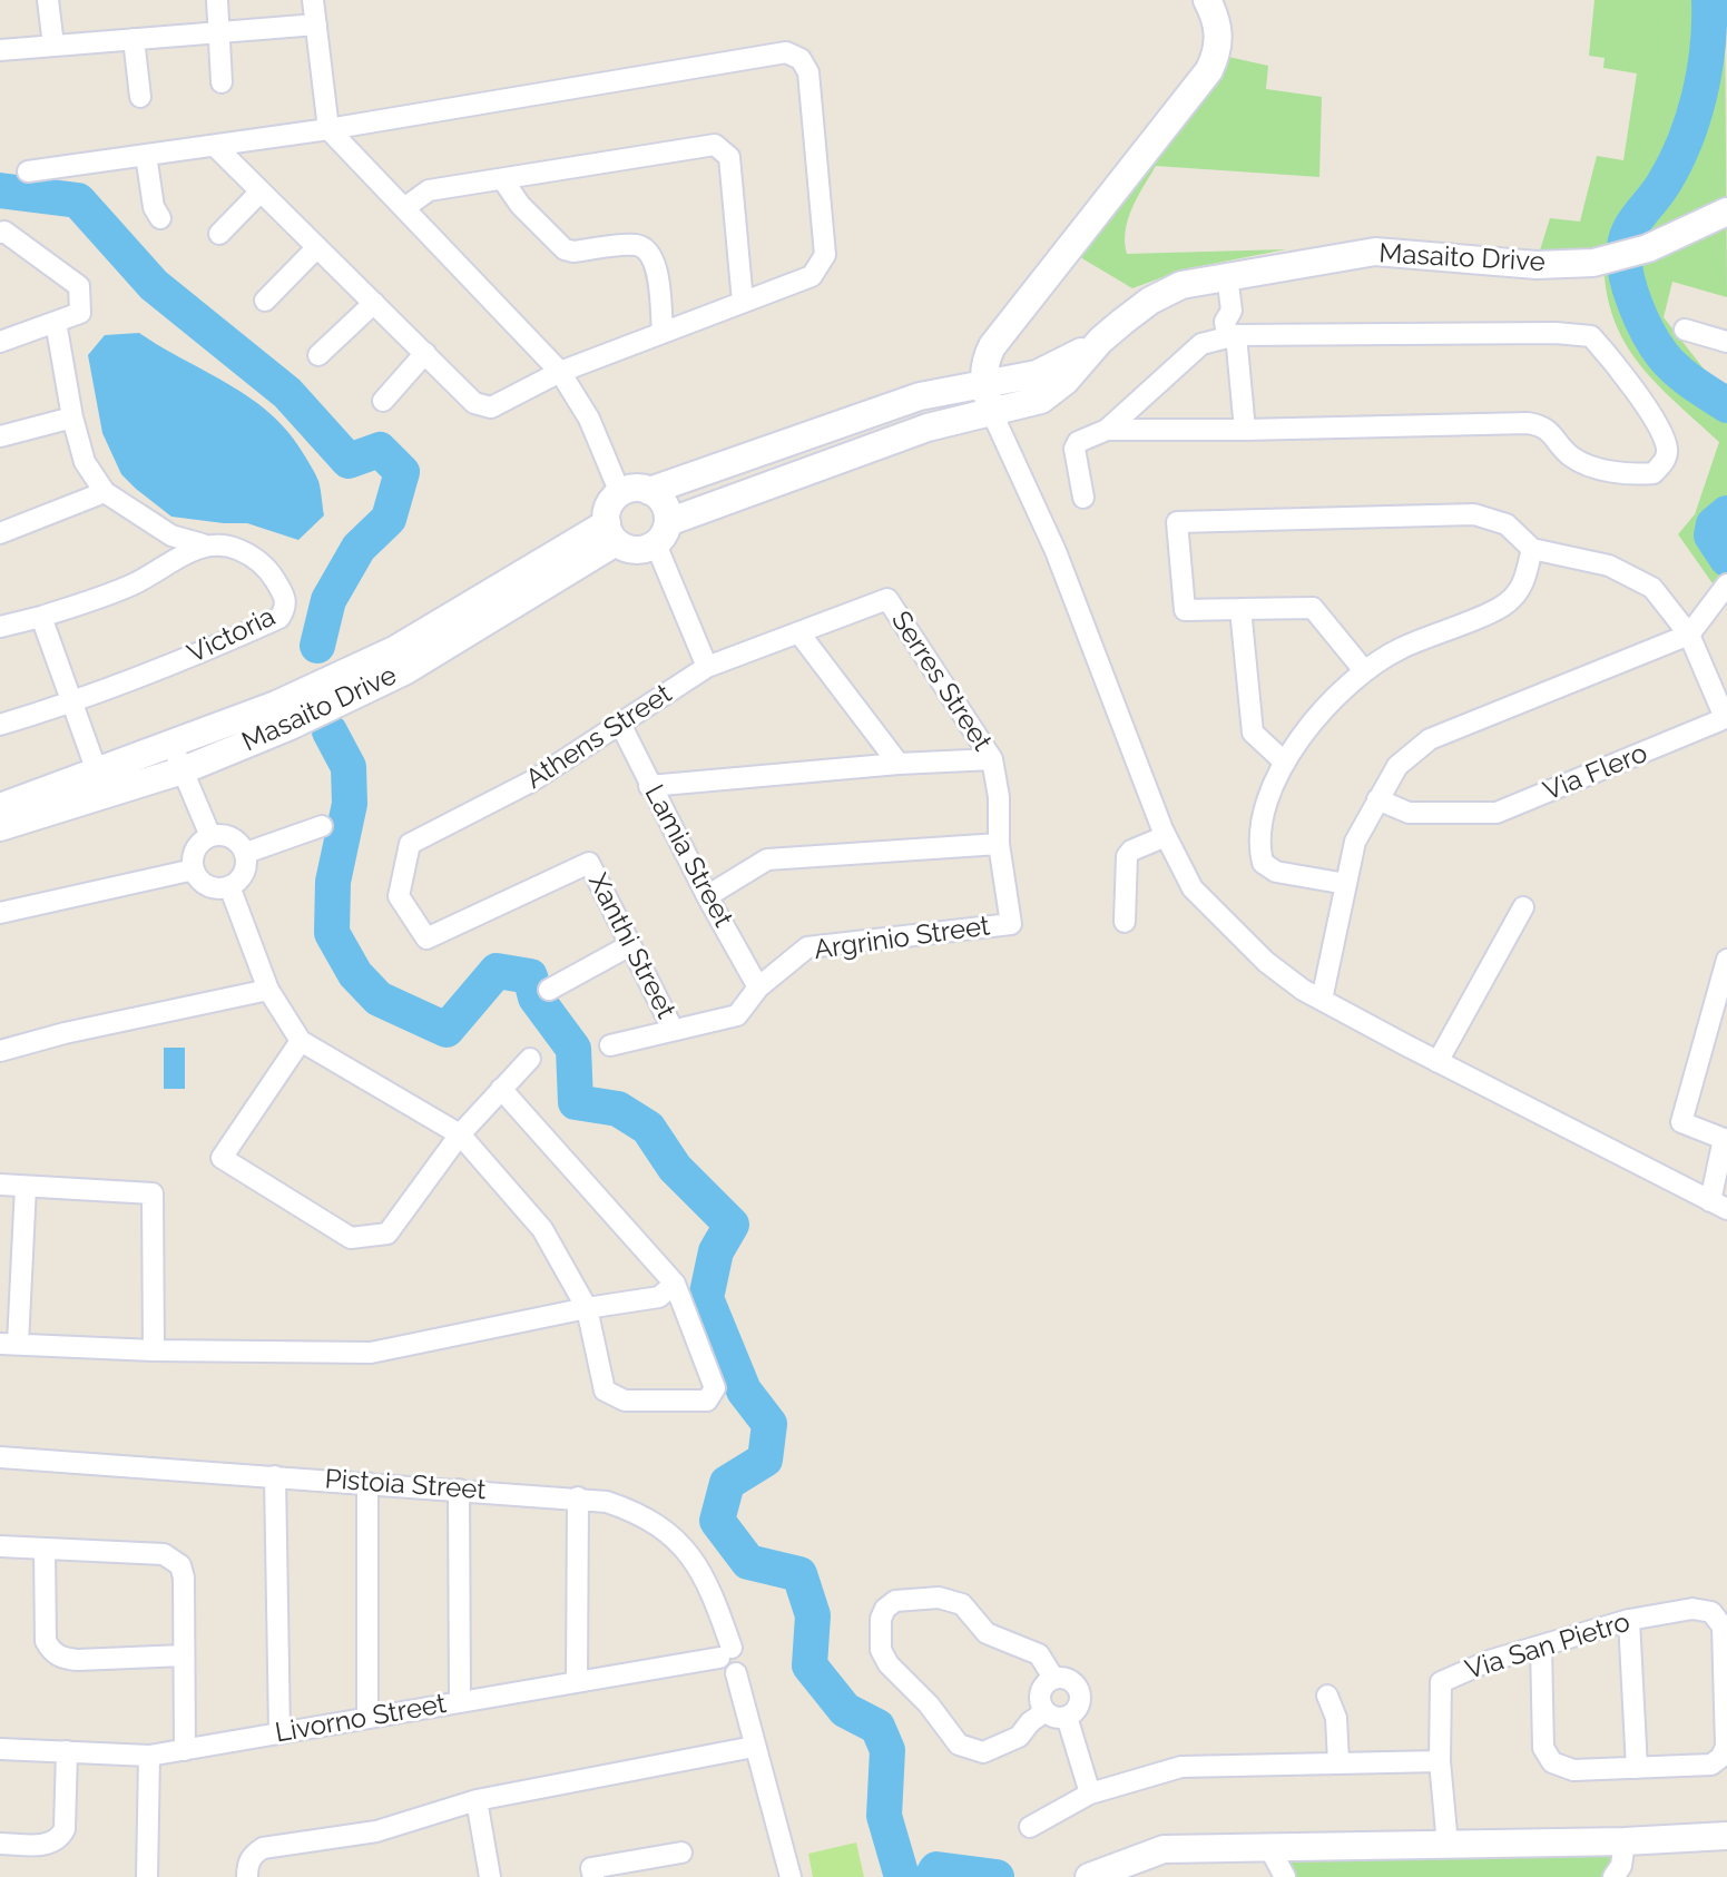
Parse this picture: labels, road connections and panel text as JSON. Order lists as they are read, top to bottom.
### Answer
{
  "streets": {
    "street": [
      "Masaito Drive",
      "Victoria",
      "Serres Street",
      "Athens Street",
      "Via Flero",
      "Lamia Street",
      "Argrinio Street",
      "Xanthi Street",
      "Pistoia Street",
      "Via San Pietro",
      "Livorno Street"
    ]
  },
  "crossings": [
    ["Serres Street", "Athens Street"],
    ["Serres Street", "Argrinio Street"],
    ["Athens Street", "Lamia Street"],
    ["Athens Street", "Xanthi Street"],
    ["Lamia Street", "Argrinio Street"],
    ["Argrinio Street", "Xanthi Street"],
    ["Pistoia Street", "Livorno Street"]
  ]
}
